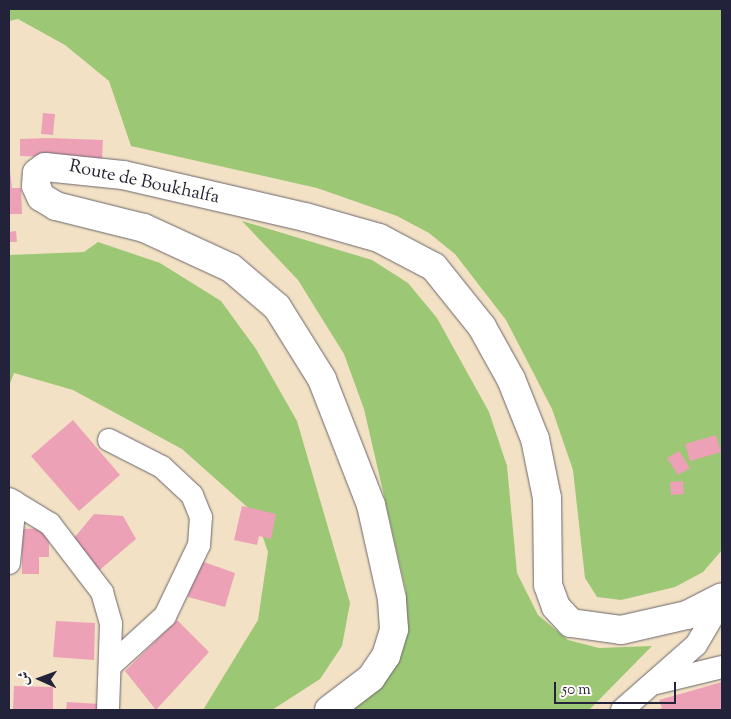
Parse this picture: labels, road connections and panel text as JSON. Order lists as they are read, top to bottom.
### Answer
{
  "streets": {
    "main road": ["Route de Boukhalfa"]
  },
  "scale_bar": "50 m",
  "north": "left"
}
